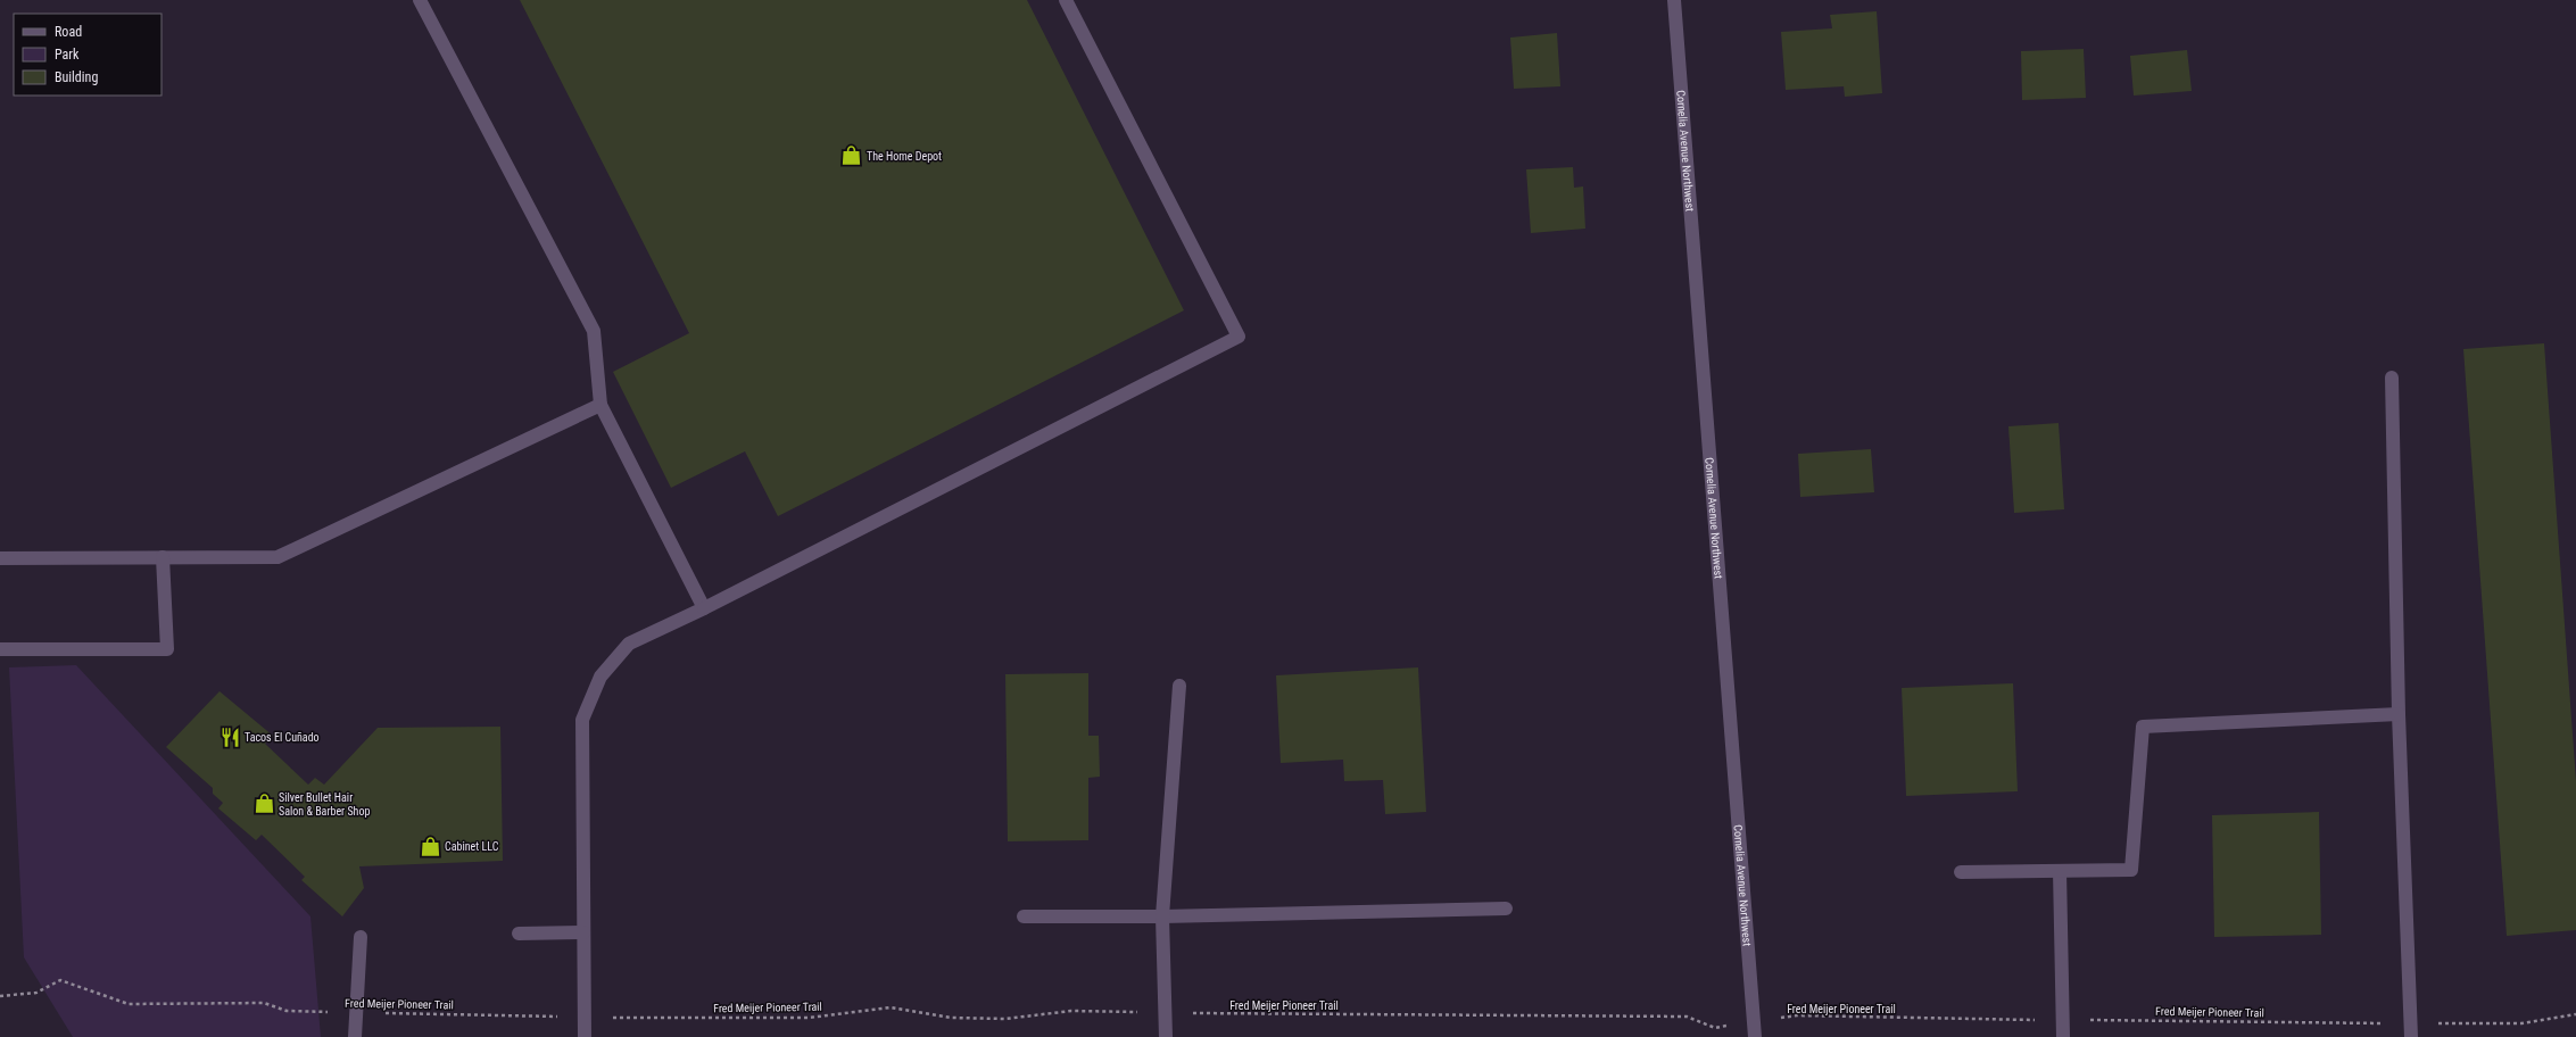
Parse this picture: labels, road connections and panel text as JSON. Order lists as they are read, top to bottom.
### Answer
{
  "streets": {
    "street": ["Cornelia Avenue Northwest"],
    "path": ["Fred Meijer Pioneer Trail"]
  },
  "crossings": [
    ["Cornelia Avenue Northwest", "Fred Meijer Pioneer Trail"]
  ],
  "places": {
    "shop": ["The Home Depot", "Silver Bullet Hair Salon & Barber Shop", "Cabinet LLC"],
    "restaurant": ["Tacos El Cuñado"]
  },
  "legend": ["Road", "Park", "Building"]
}
